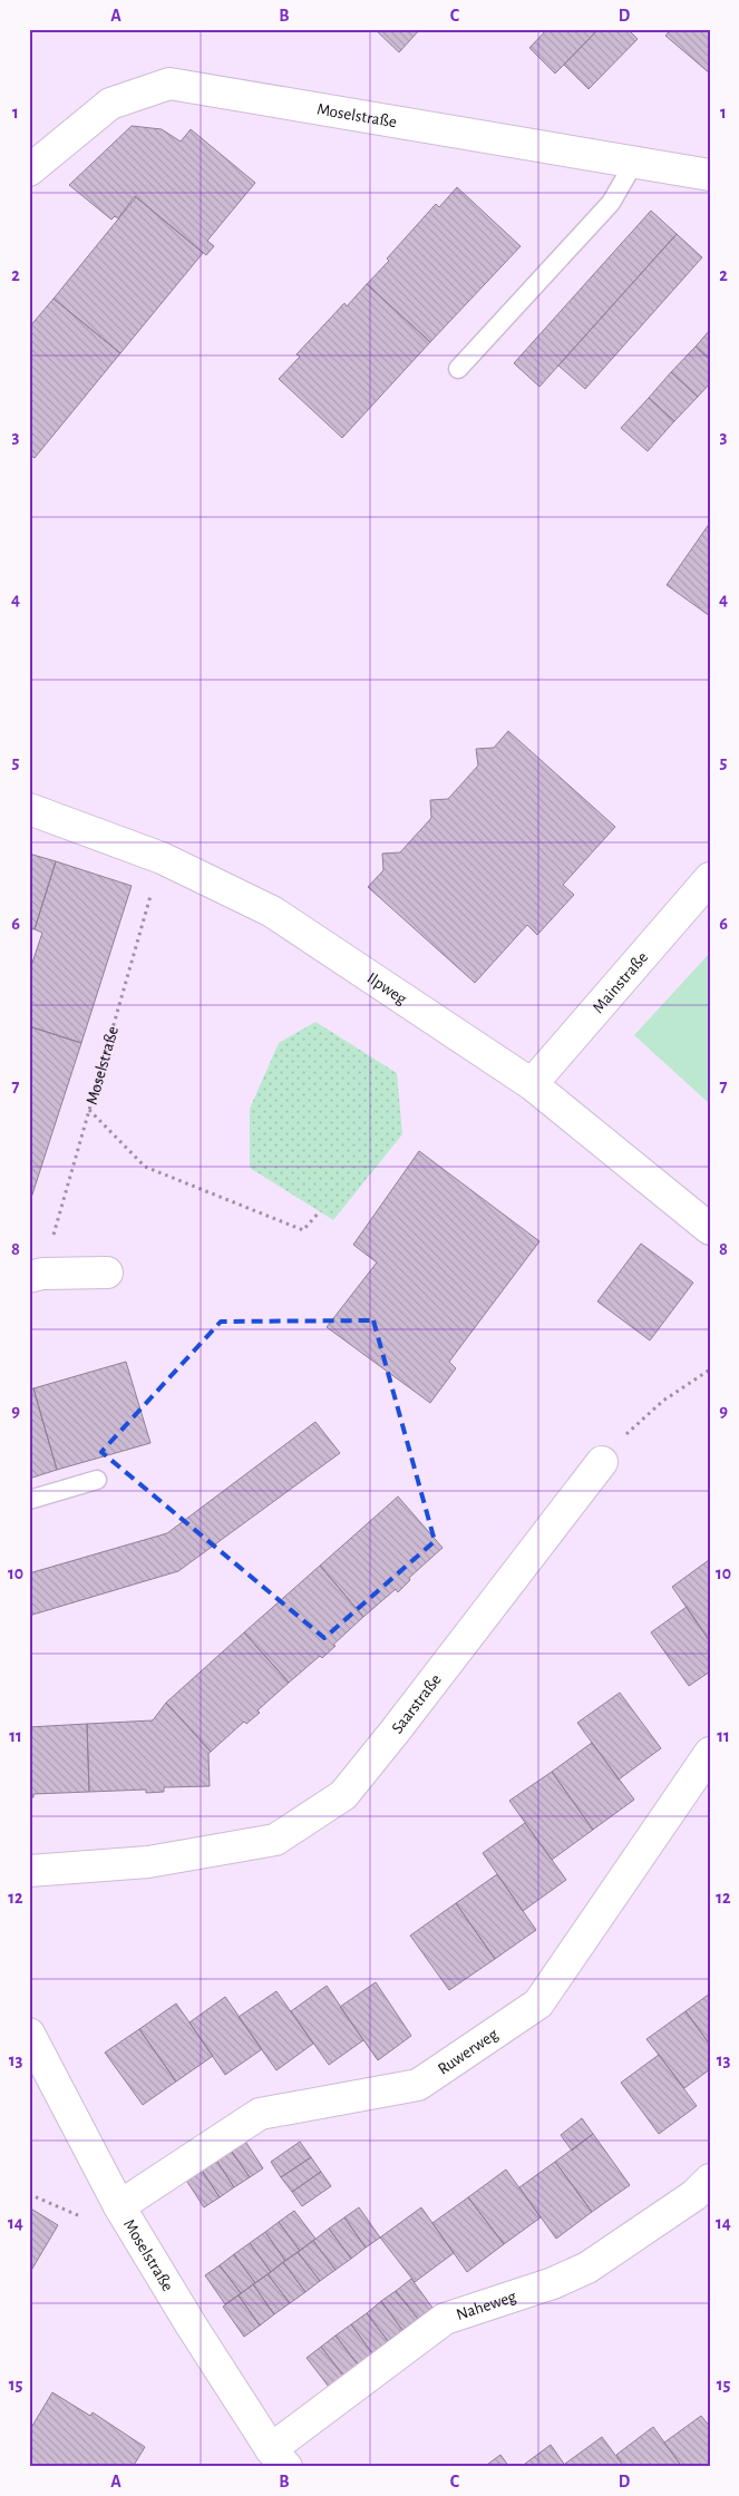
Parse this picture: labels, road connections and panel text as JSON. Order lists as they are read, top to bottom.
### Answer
{
  "streets": {
    "street": [
      "Moselstraße",
      "Mainstraße",
      "Ilpweg",
      "Saarstraße",
      "Ruwerweg",
      "Naheweg"
    ]
  },
  "crossings": [
    ["Moselstraße", "Ilpweg"],
    ["Moselstraße", "Ruwerweg"],
    ["Moselstraße", "Naheweg"],
    ["Mainstraße", "Ilpweg"]
  ],
  "grid": {
    "columns": [
      "A",
      "B",
      "C",
      "D"
    ],
    "rows": [
      "1",
      "2",
      "3",
      "4",
      "5",
      "6",
      "7",
      "8",
      "9",
      "10",
      "11",
      "12",
      "13",
      "14",
      "15"
    ]
  }
}
